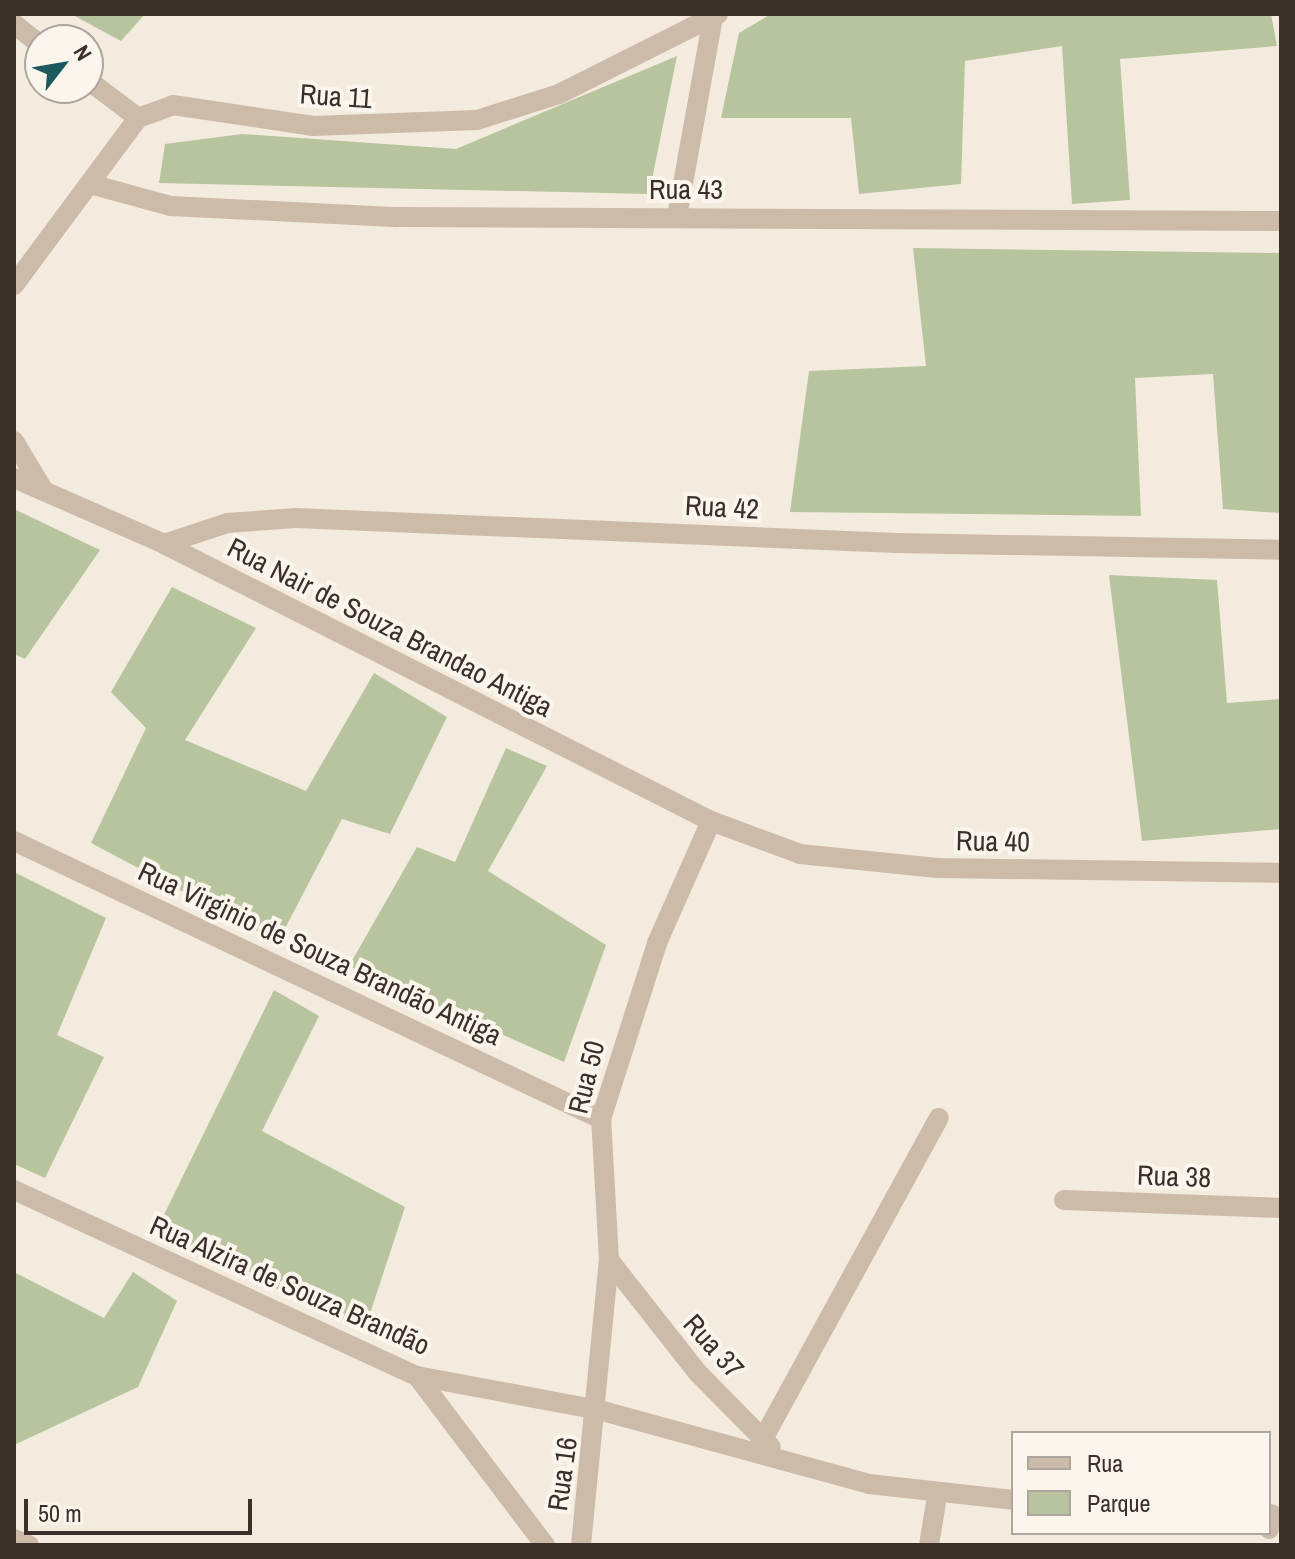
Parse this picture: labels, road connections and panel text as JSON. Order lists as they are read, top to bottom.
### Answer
{
  "streets": {
    "street": [
      "Rua 11",
      "Rua 43",
      "Rua 42",
      "Rua Nair de Souza Brandao Antiga",
      "Rua 40",
      "Rua Virginio de Souza Brandão Antiga",
      "Rua 50",
      "Rua 38",
      "Rua Alzira de Souza Brandão",
      "Rua 37",
      "Rua 16"
    ]
  },
  "crossings": [
    ["Rua 42", "Rua Nair de Souza Brandao Antiga"],
    ["Rua Nair de Souza Brandao Antiga", "Rua 40"],
    ["Rua Nair de Souza Brandao Antiga", "Rua 50"],
    ["Rua 40", "Rua 50"],
    ["Rua Virginio de Souza Brandão Antiga", "Rua 50"],
    ["Rua 50", "Rua Alzira de Souza Brandão"],
    ["Rua 50", "Rua 37"],
    ["Rua 50", "Rua 16"],
    ["Rua Alzira de Souza Brandão", "Rua 16"]
  ],
  "legend": ["Rua", "Parque"],
  "scale_bar": "50 m",
  "north": "top right"
}
